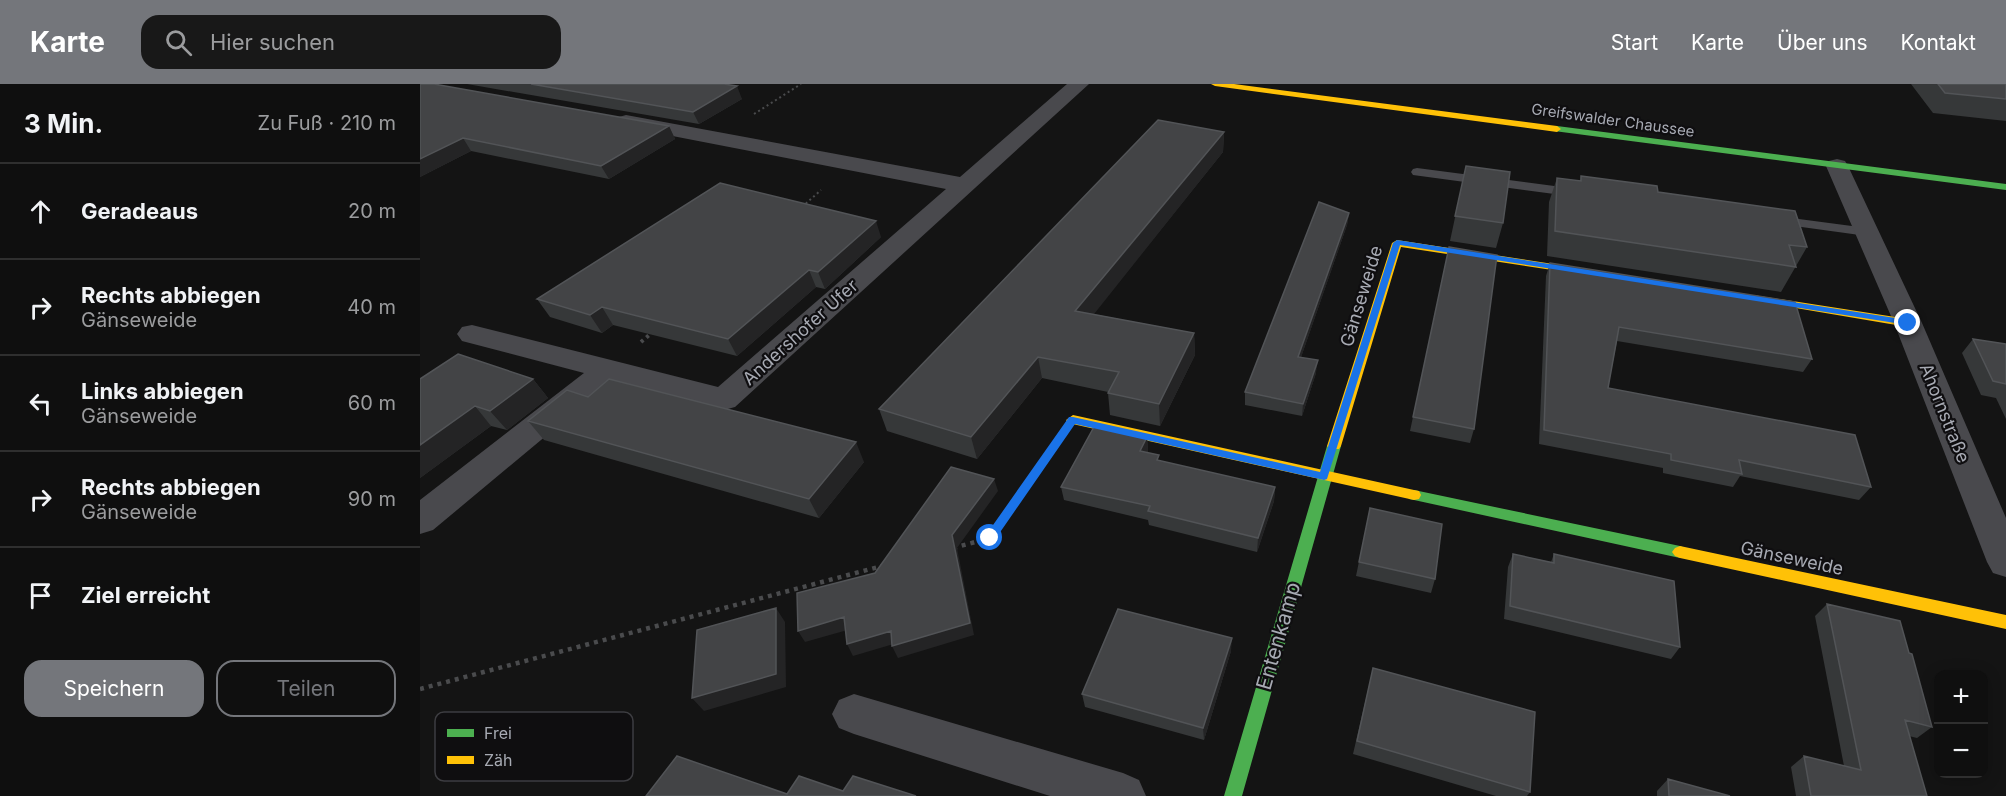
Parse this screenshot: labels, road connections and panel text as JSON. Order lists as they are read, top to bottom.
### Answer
{
  "streets": {
    "street": [
      "Greifswalder Chaussee",
      "Gänseweide",
      "Andershofer Ufer",
      "Ahornstraße",
      "Entenkamp"
    ]
  },
  "crossings": [
    ["Greifswalder Chaussee", "Ahornstraße"],
    ["Gänseweide", "Entenkamp"]
  ],
  "legend": ["Frei", "Zäh"],
  "page": {
    "header": "Karte",
    "search": "Hier suchen",
    "nav": [
      "Start",
      "Karte",
      "Über uns",
      "Kontakt"
    ],
    "heading": ["3 Min.", "Zu Fuß · 210 m"],
    "list": [
      ["Geradeaus", "20 m"],
      ["Rechts abbiegen", "Gänseweide", "40 m"],
      ["Links abbiegen", "Gänseweide", "60 m"],
      ["Rechts abbiegen", "Gänseweide", "90 m"],
      "Ziel erreicht"
    ],
    "buttons": ["Speichern", "Teilen"],
    "map_buttons": ["+", "−"]
  }
}
